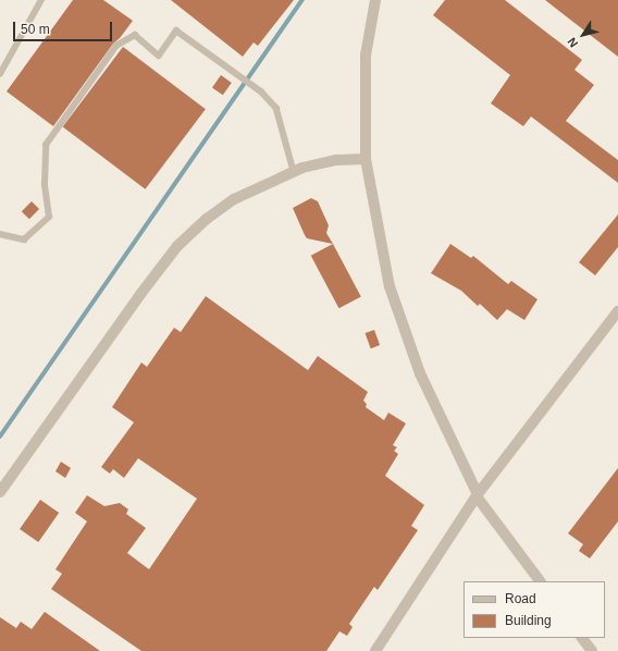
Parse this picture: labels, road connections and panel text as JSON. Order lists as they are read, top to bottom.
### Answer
{
  "legend": ["Road", "Building"],
  "scale_bar": "50 m",
  "north": "bottom left"
}
